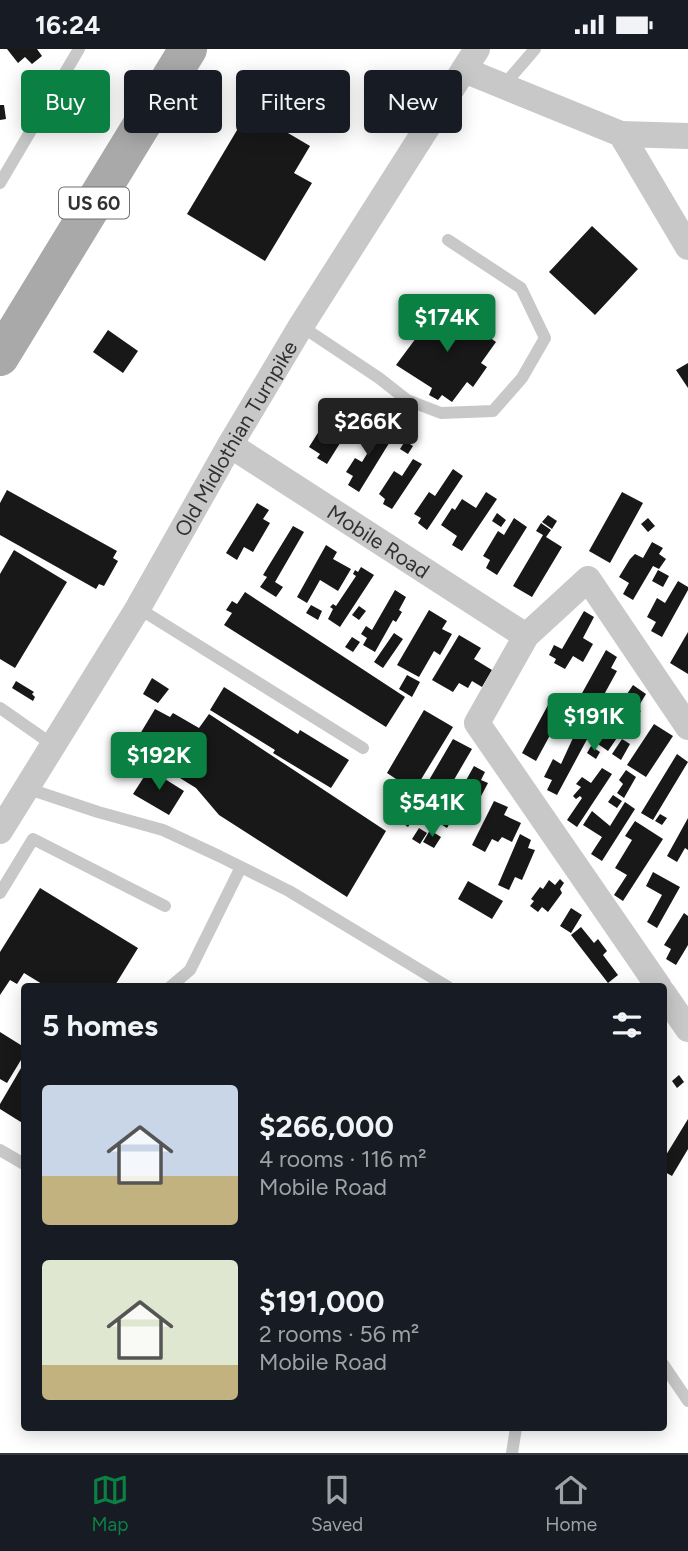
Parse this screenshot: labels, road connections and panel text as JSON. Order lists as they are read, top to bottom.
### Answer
{
  "streets": {
    "main road": ["US 60"],
    "street": ["Old Midlothian Turnpike", "Mobile Road"]
  },
  "crossings": [
    ["Old Midlothian Turnpike", "Mobile Road"]
  ],
  "page": {
    "status": "16:24",
    "chip": [
      "Buy",
      "Rent",
      "Filters",
      "New"
    ],
    "price": [
      "$174K",
      "$266K",
      "$191K",
      "$192K",
      "$541K"
    ],
    "heading": "5 homes",
    "list": [
      {
        "name": "$266,000",
        "note": "4 rooms · 116 m² · Mobile Road"
      },
      {
        "name": "$191,000",
        "note": "2 rooms · 56 m² · Mobile Road"
      }
    ],
    "tabs": ["Map", "Saved", "Home"]
  }
}
